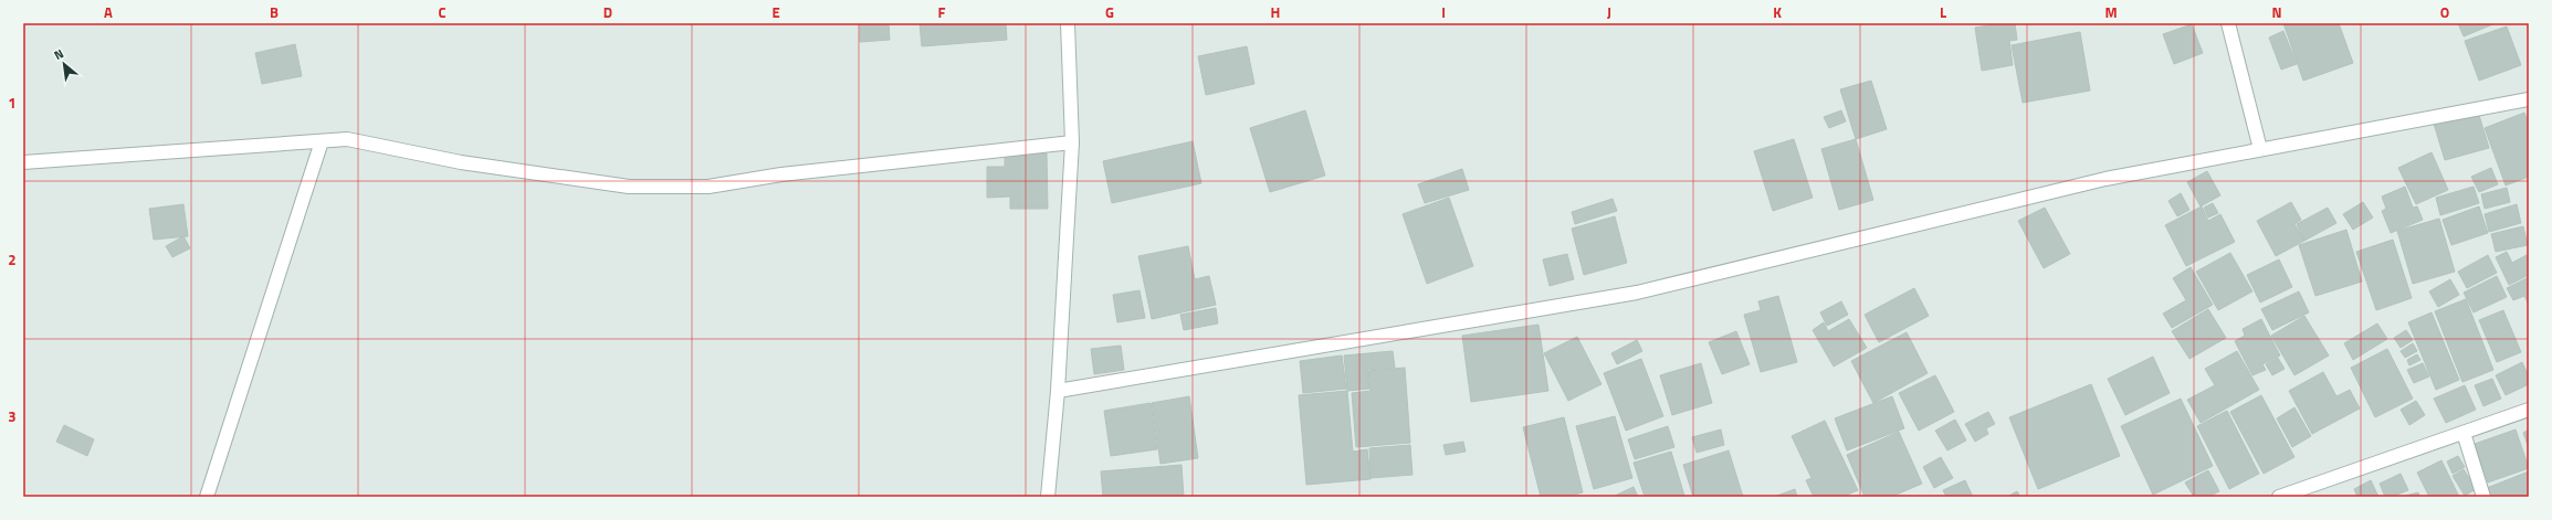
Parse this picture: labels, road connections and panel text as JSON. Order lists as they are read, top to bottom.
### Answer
{
  "north": "top left",
  "grid": {
    "columns": [
      "A",
      "B",
      "C",
      "D",
      "E",
      "F",
      "G",
      "H",
      "I",
      "J",
      "K",
      "L",
      "M",
      "N",
      "O"
    ],
    "rows": ["1", "2", "3"]
  }
}
